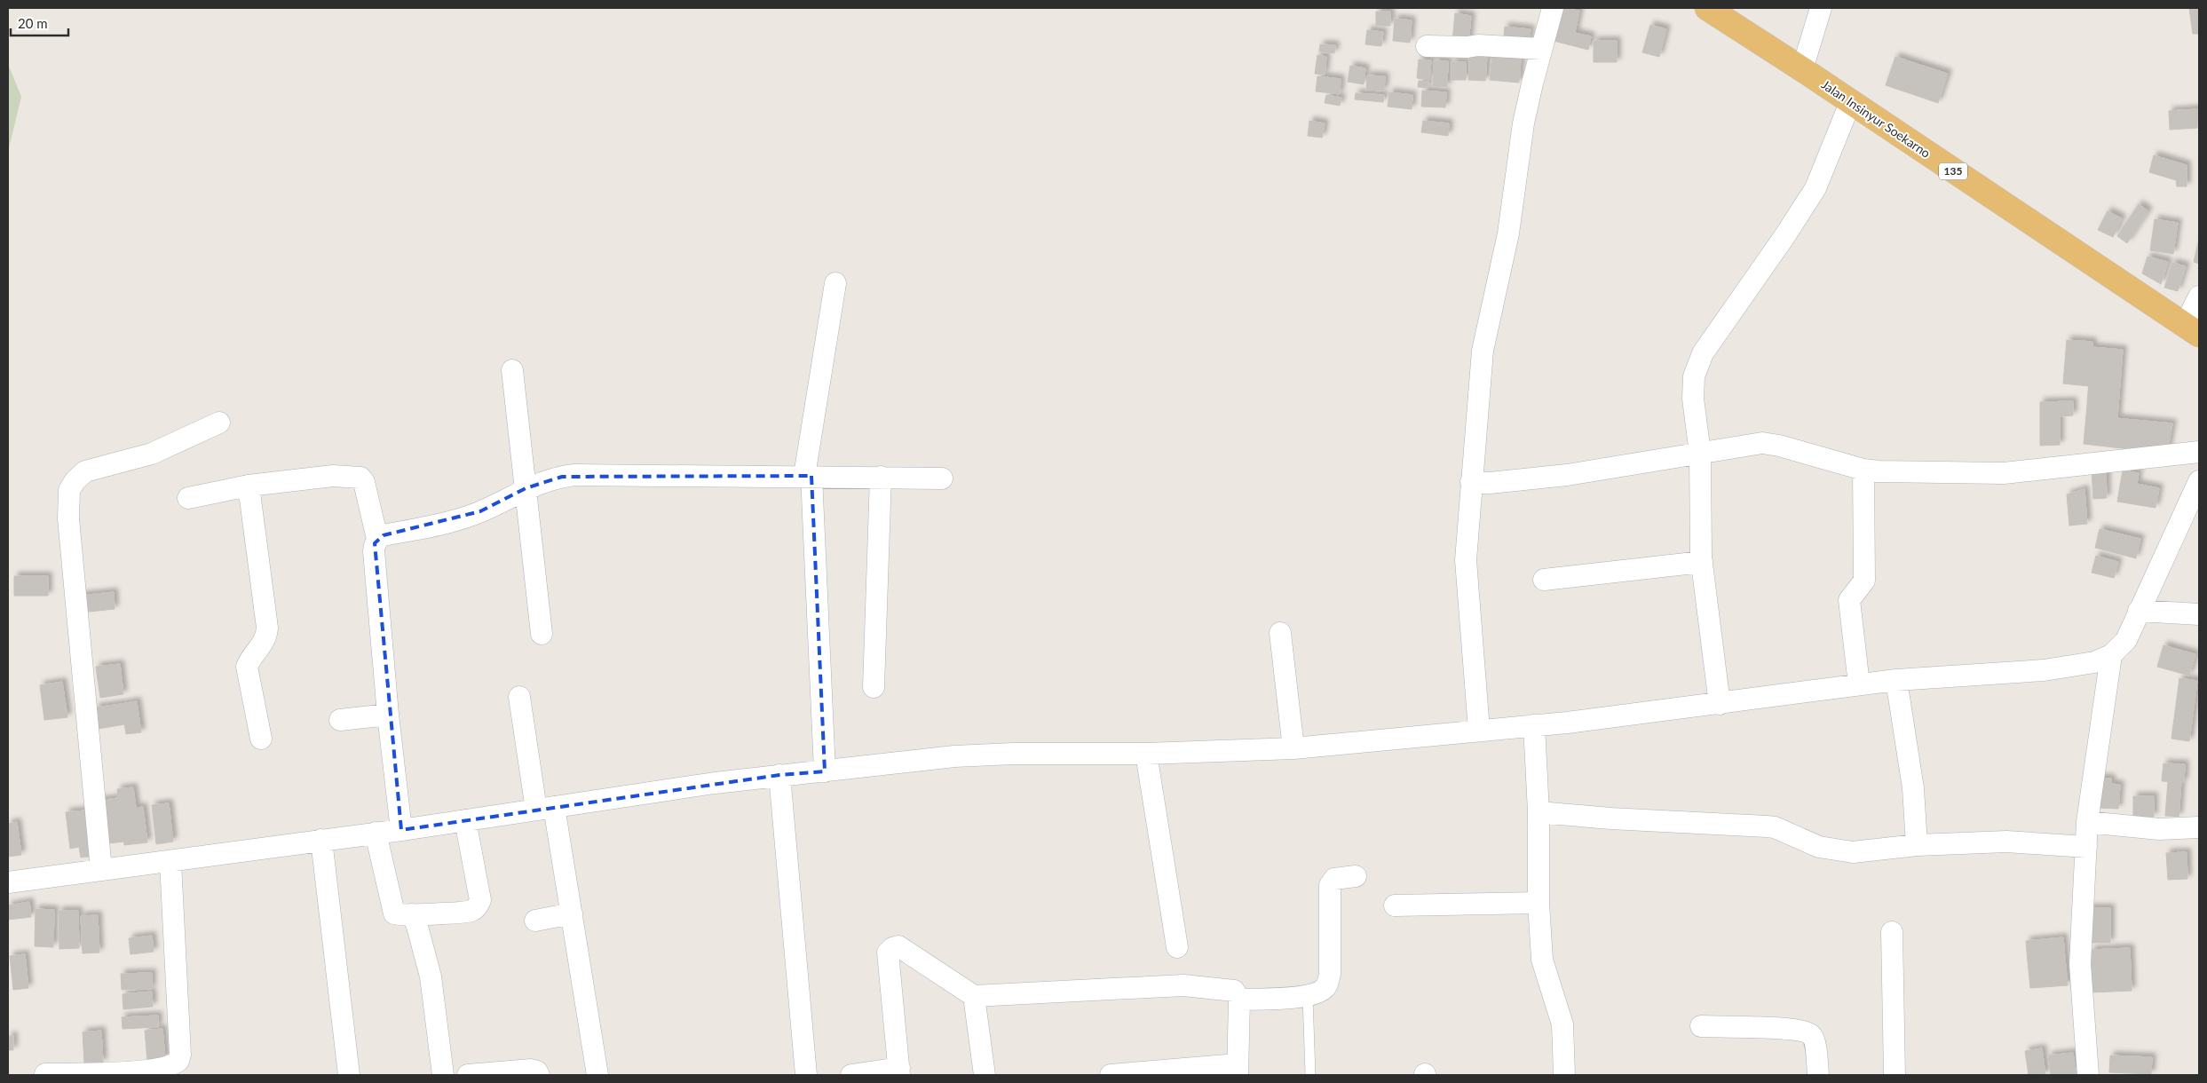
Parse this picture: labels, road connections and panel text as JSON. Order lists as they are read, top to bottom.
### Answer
{
  "streets": {
    "main road": ["Jalan Insinyur Soekarno", "135"]
  },
  "scale_bar": "20 m"
}
